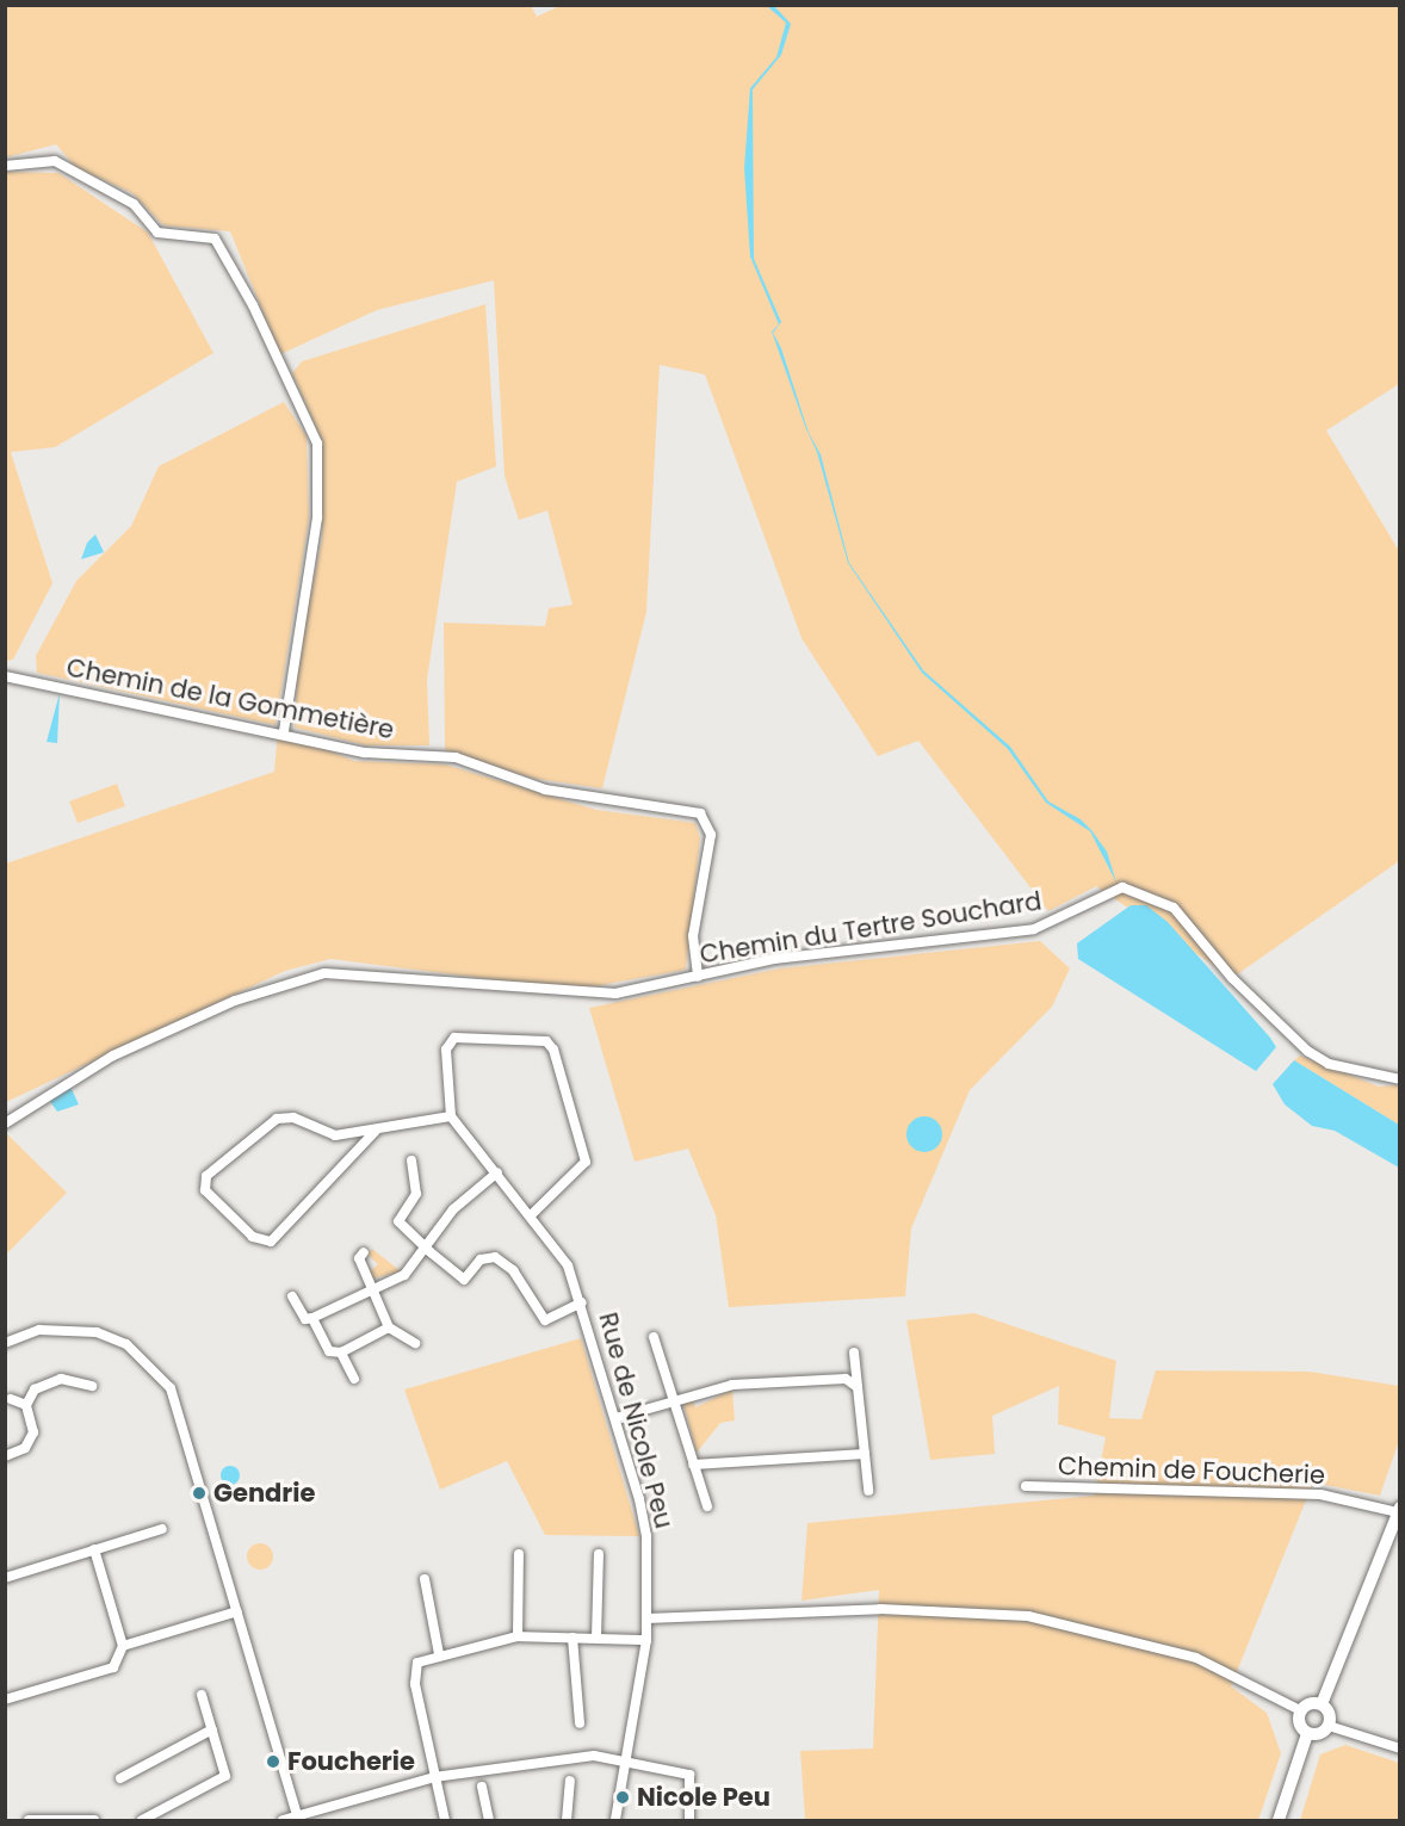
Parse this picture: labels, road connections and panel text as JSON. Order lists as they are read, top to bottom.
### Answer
{
  "streets": {
    "street": [
      "Chemin de la Gommetière",
      "Chemin du Tertre Souchard",
      "Rue de Nicole Peu",
      "Chemin de Foucherie"
    ]
  },
  "crossings": [
    ["Chemin de la Gommetière", "Chemin du Tertre Souchard"]
  ],
  "places": ["Gendrie", "Foucherie", "Nicole Peu"]
}
